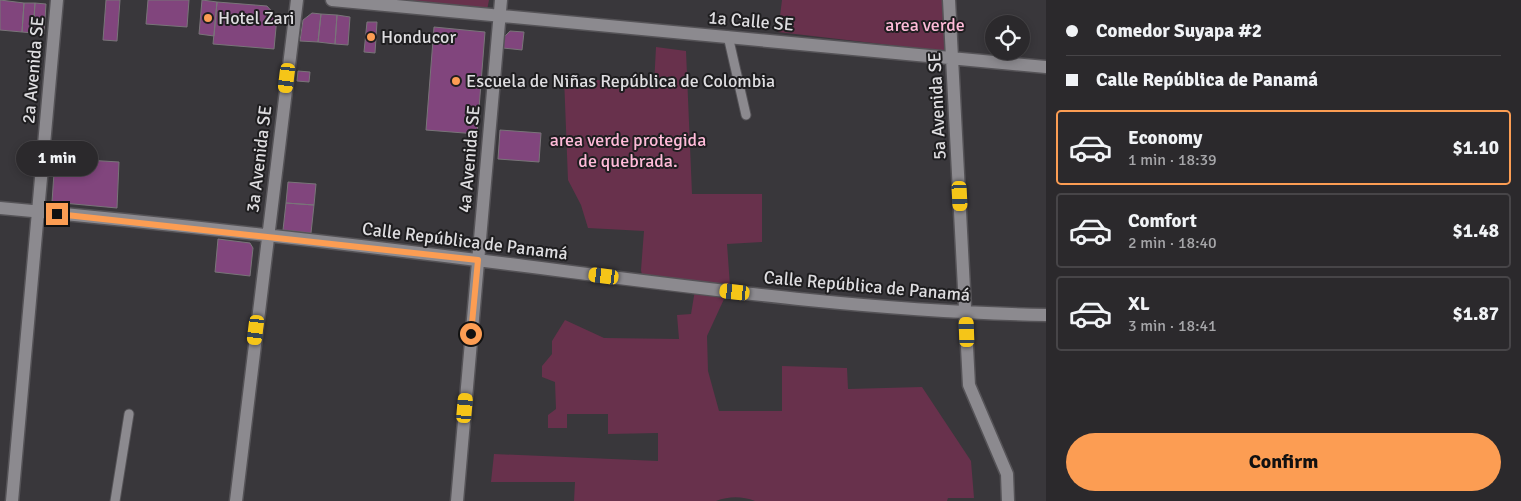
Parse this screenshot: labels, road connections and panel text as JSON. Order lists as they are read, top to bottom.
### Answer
{
  "streets": {
    "street": [
      "1a Calle SE",
      "2a Avenida SE",
      "5a Avenida SE",
      "3a Avenida SE",
      "4a Avenida SE",
      "Calle República de Panamá"
    ]
  },
  "crossings": [
    ["1a Calle SE", "5a Avenida SE"],
    ["1a Calle SE", "4a Avenida SE"],
    ["2a Avenida SE", "Calle República de Panamá"],
    ["5a Avenida SE", "Calle República de Panamá"],
    ["3a Avenida SE", "Calle República de Panamá"],
    ["4a Avenida SE", "Calle República de Panamá"]
  ],
  "parks": ["area verde", "area verde protegida de quebrada."],
  "places": ["Hotel Zari", "Honducor", "Escuela de Niñas República de Colombia"],
  "page": {
    "banner": ["Comedor Suyapa #2", "Calle República de Panamá"],
    "list": [
      {
        "name": "Economy",
        "note": "1 min · 18:39",
        "value": "$1.10"
      },
      {
        "name": "Comfort",
        "note": "2 min · 18:40",
        "value": "$1.48"
      },
      {
        "name": "XL",
        "note": "3 min · 18:41",
        "value": "$1.87"
      }
    ],
    "bubble": "1 min",
    "buttons": "Confirm"
  }
}
